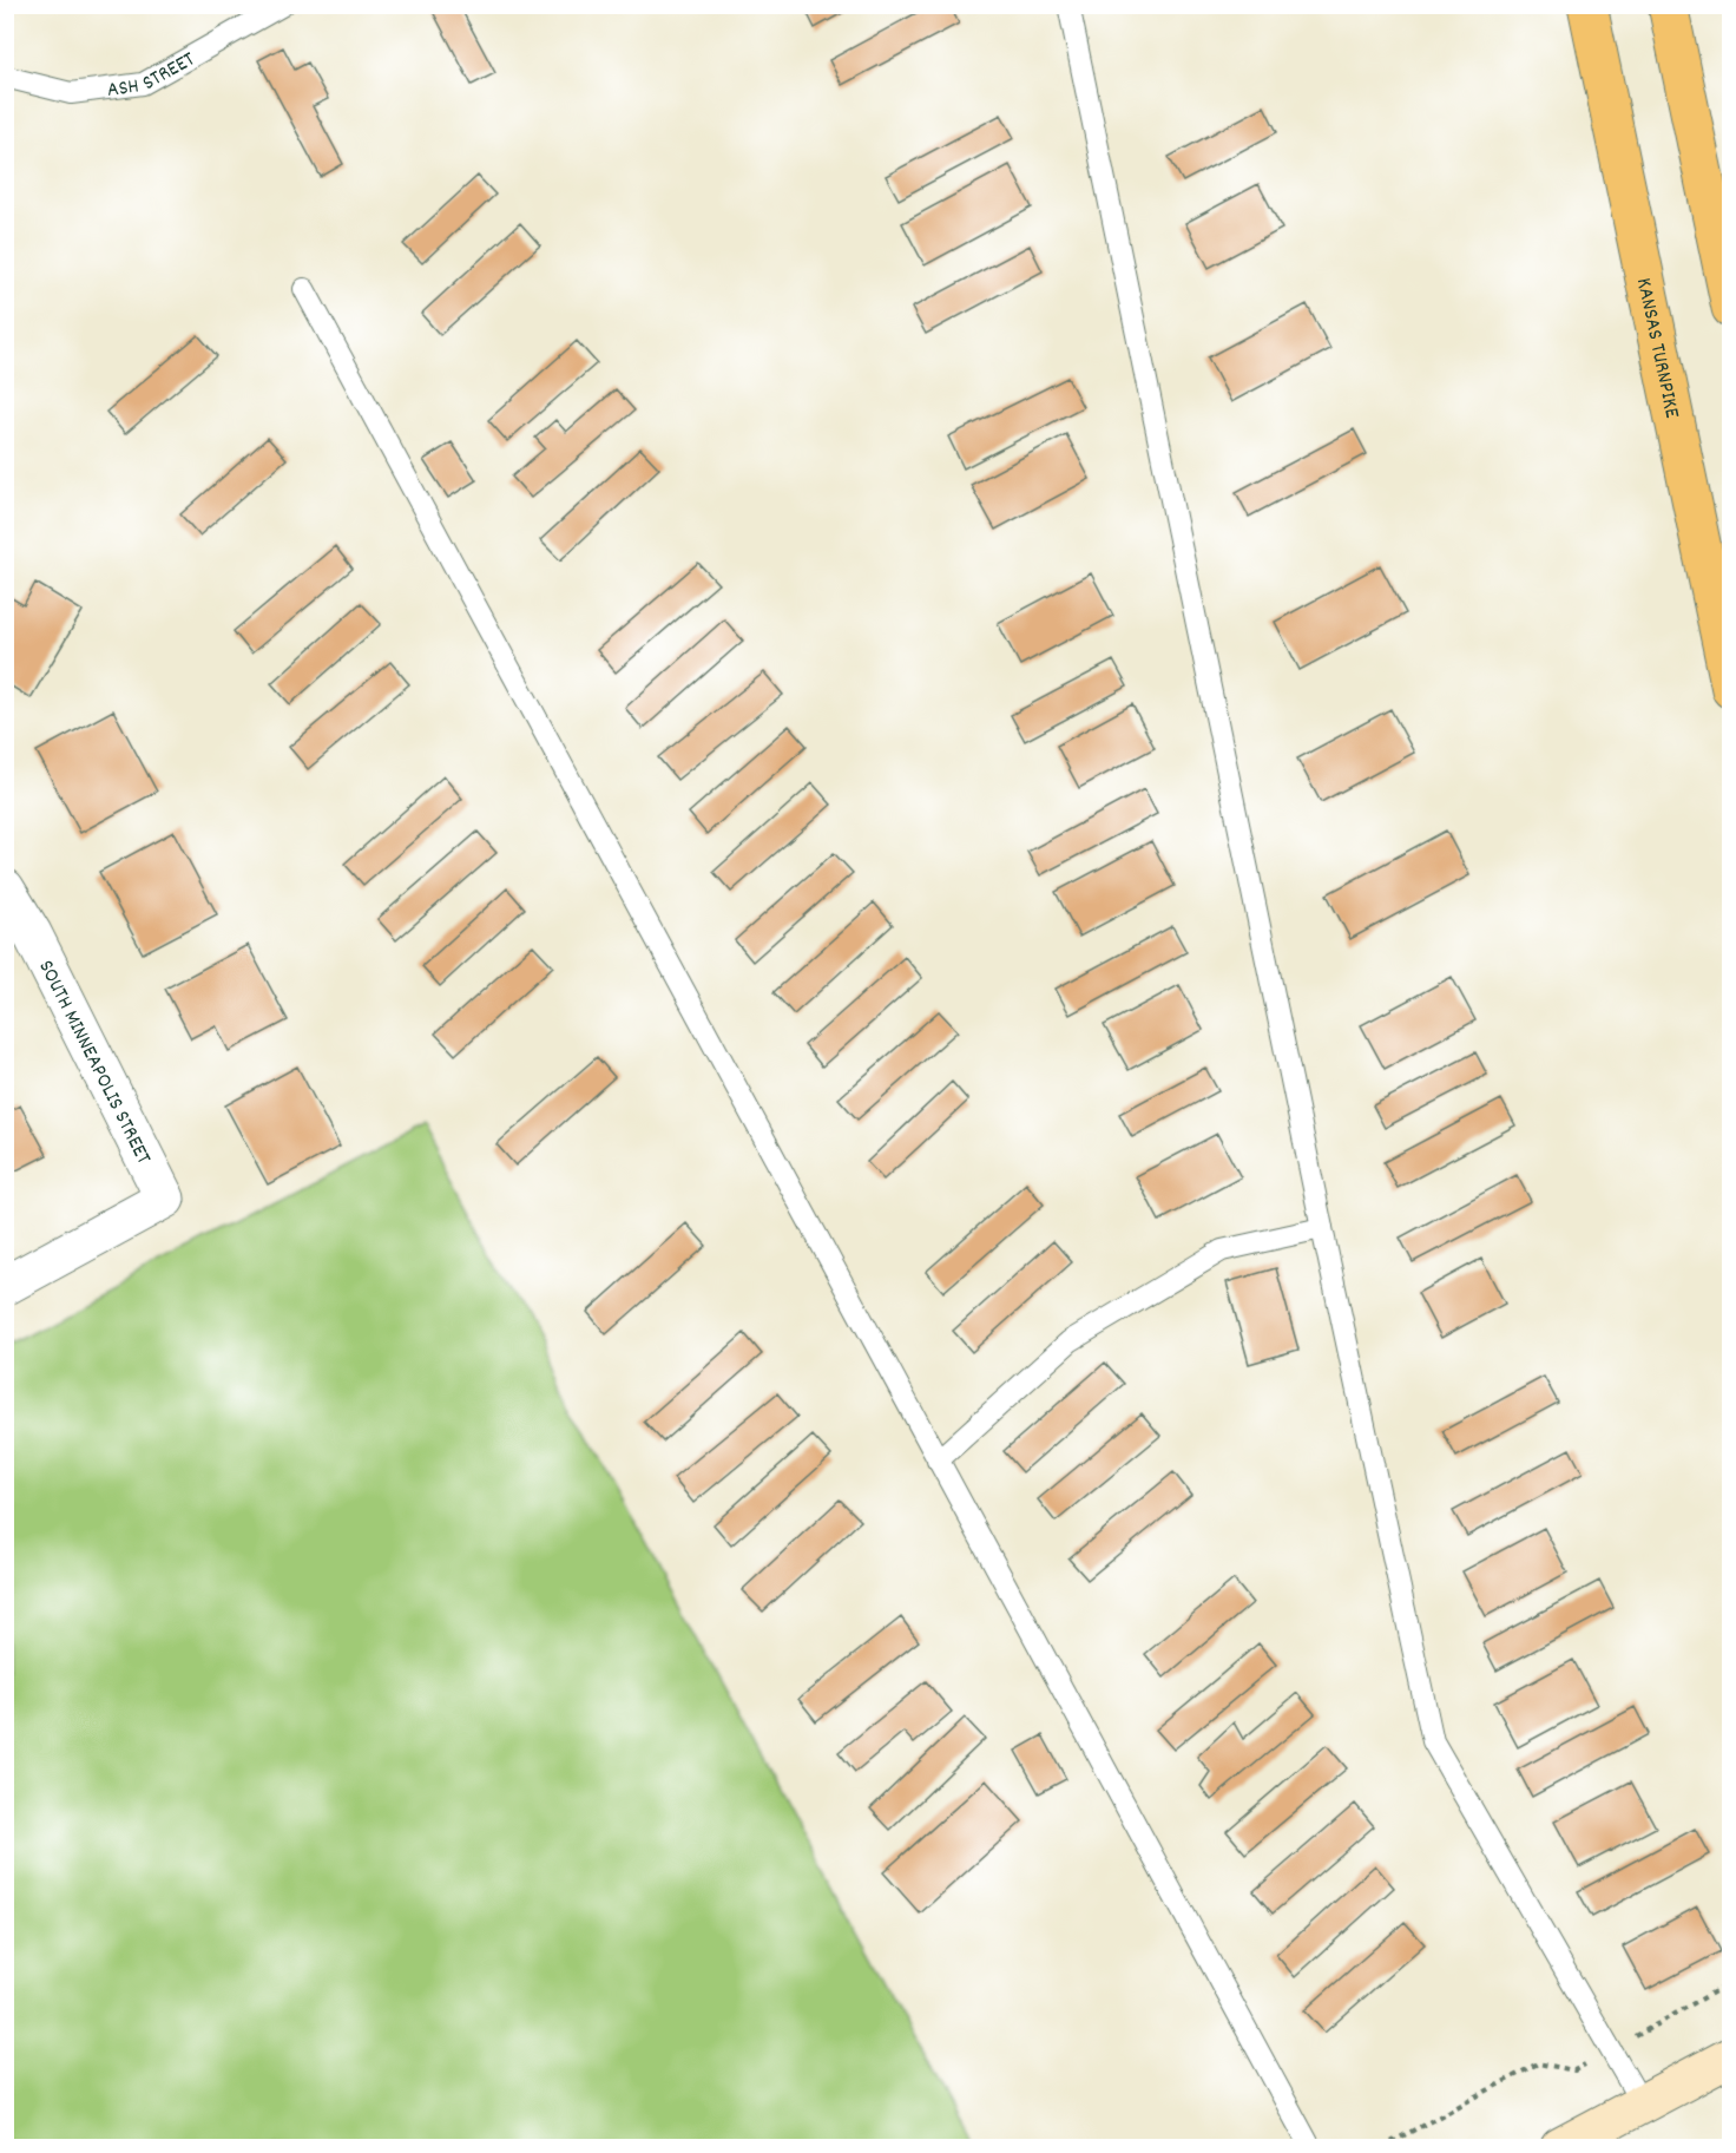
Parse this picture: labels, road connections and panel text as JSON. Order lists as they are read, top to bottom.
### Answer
{
  "streets": {
    "highway": ["KANSAS TURNPIKE"],
    "street": ["SOUTH MINNEAPOLIS STREET"],
    "lane": ["ASH STREET"]
  }
}
